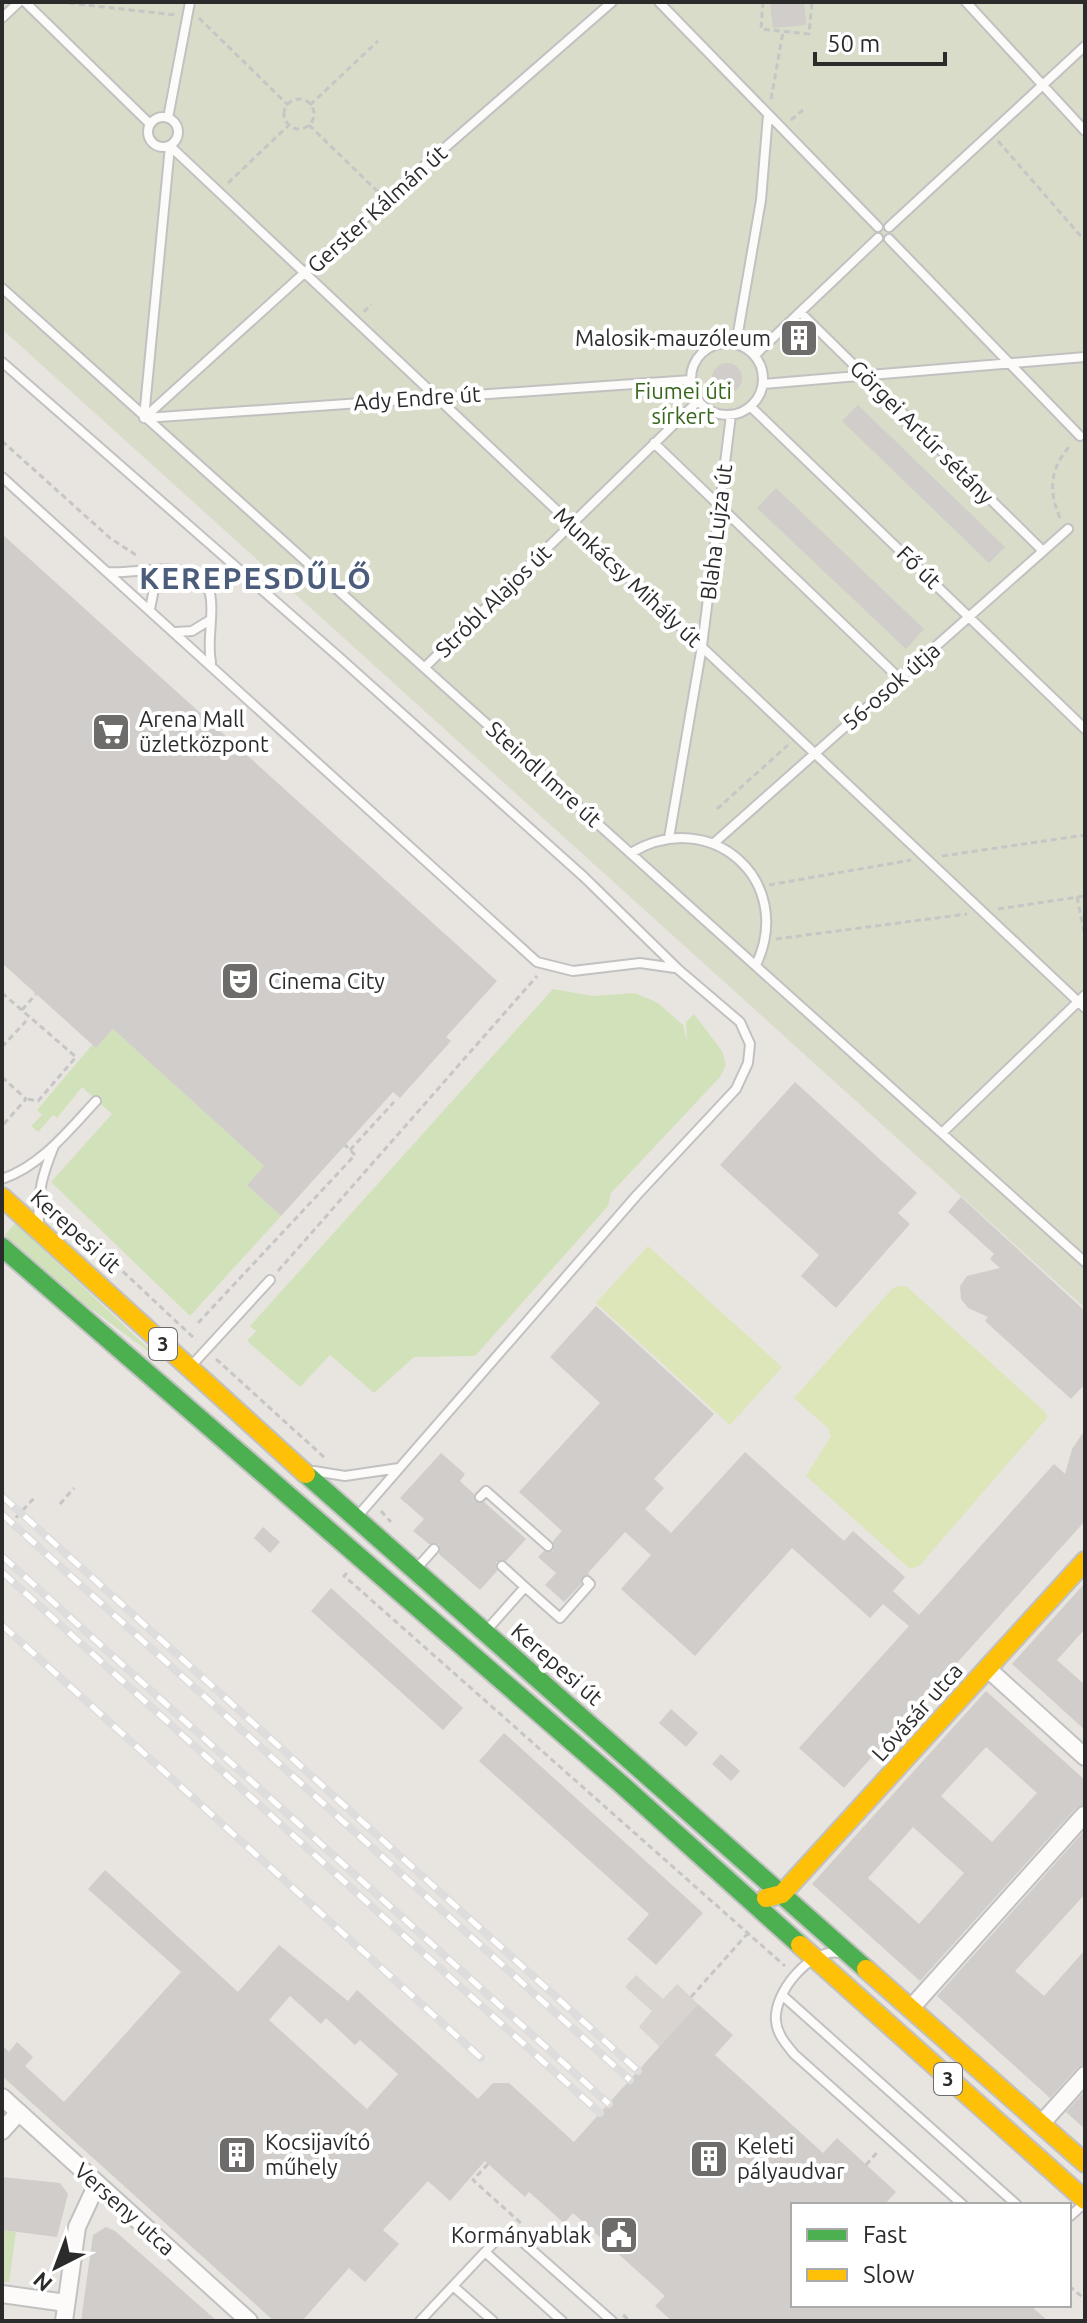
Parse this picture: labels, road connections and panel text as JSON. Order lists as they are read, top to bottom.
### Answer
{
  "streets": {
    "main road": ["Kerepesi út", "3", "Lóvásár utca"],
    "street": ["Verseny utca"],
    "lane": [
      "Gerster Kálmán út",
      "Ady Endre út",
      "Görgei Artúr sétány",
      "Blaha Lujza út",
      "Fő út",
      "Munkácsy Mihály út",
      "Stróbl Alajos út",
      "56-osok útja",
      "Steindl Imre út"
    ]
  },
  "crossings": [
    ["Gerster Kálmán út", "Ady Endre út"],
    ["Gerster Kálmán út", "Munkácsy Mihály út"],
    ["Gerster Kálmán út", "Steindl Imre út"],
    ["Ady Endre út", "Blaha Lujza út"],
    ["Ady Endre út", "Fő út"],
    ["Ady Endre út", "Munkácsy Mihály út"],
    ["Ady Endre út", "Stróbl Alajos út"],
    ["Ady Endre út", "Steindl Imre út"],
    ["Görgei Artúr sétány", "56-osok útja"],
    ["Blaha Lujza út", "Fő út"],
    ["Blaha Lujza út", "Munkácsy Mihály út"],
    ["Blaha Lujza út", "Stróbl Alajos út"],
    ["Fő út", "Stróbl Alajos út"],
    ["Fő út", "56-osok útja"],
    ["Munkácsy Mihály út", "Stróbl Alajos út"],
    ["Munkácsy Mihály út", "56-osok útja"],
    ["Stróbl Alajos út", "Steindl Imre út"],
    ["Kerepesi út", "Lóvásár utca"]
  ],
  "districts": ["KEREPESDŰLŐ"],
  "parks": ["Fiumei úti sírkert"],
  "places": {
    "building": ["Malosik-mauzóleum", "Kocsijavító műhely", "Keleti pályaudvar"],
    "supermarket": ["Arena Mall üzletközpont"],
    "theatre": ["Cinema City"],
    "public building": ["Kormányablak"]
  },
  "legend": ["Fast", "Slow"],
  "scale_bar": "50 m",
  "north": "bottom left"
}
